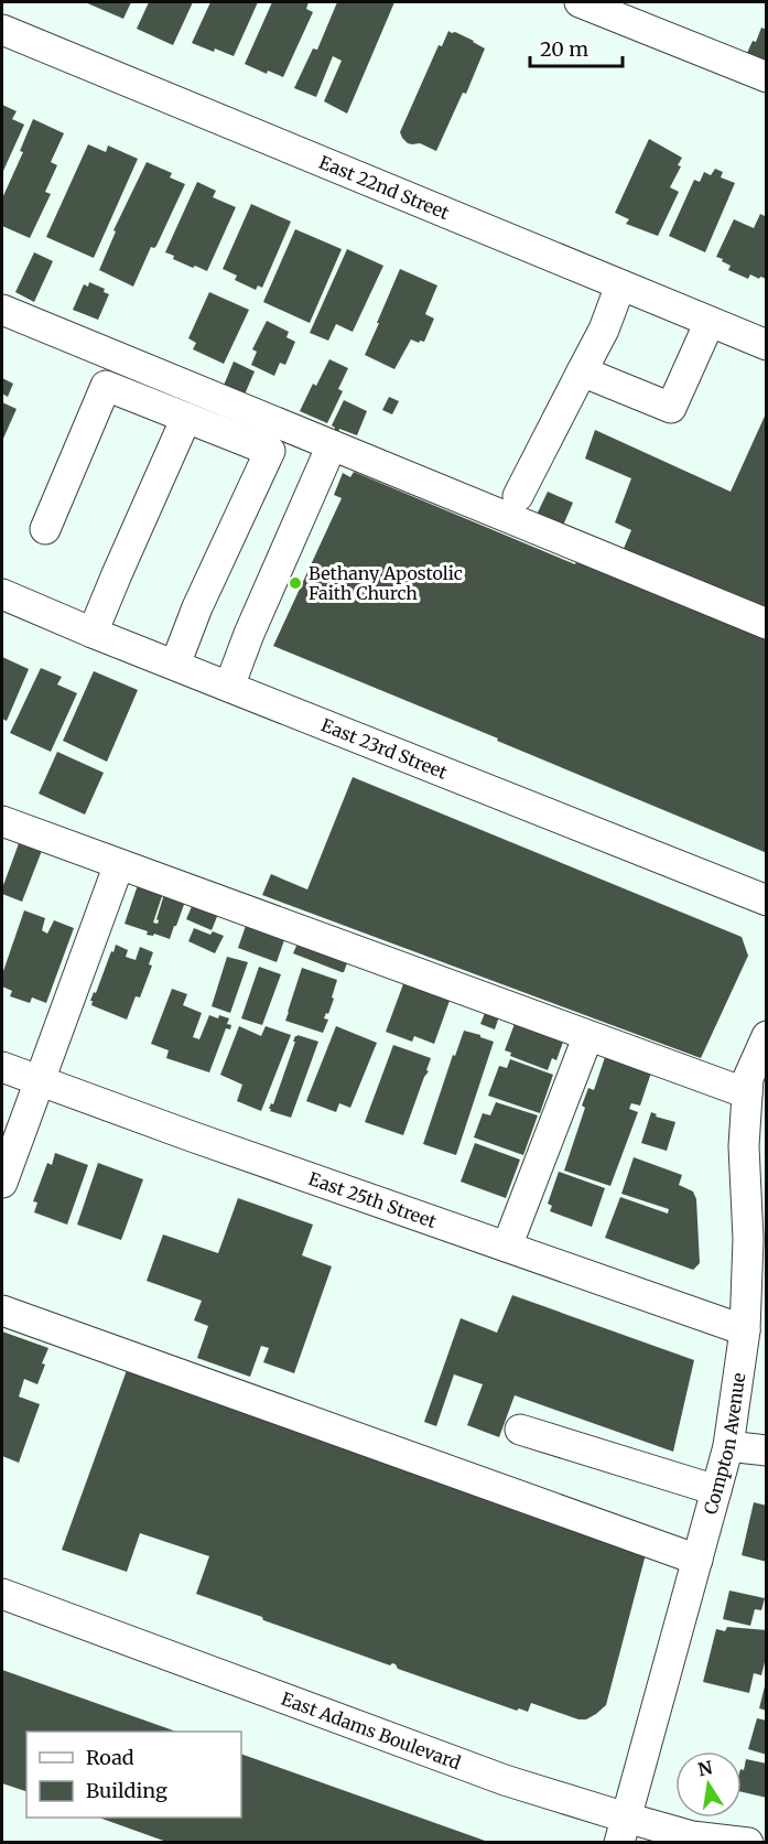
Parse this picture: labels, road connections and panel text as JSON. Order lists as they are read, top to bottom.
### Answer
{
  "streets": {
    "street": [
      "East 22nd Street",
      "East 23rd Street",
      "East 25th Street",
      "Compton Avenue",
      "East Adams Boulevard"
    ]
  },
  "crossings": [
    ["East 25th Street", "Compton Avenue"],
    ["Compton Avenue", "East Adams Boulevard"]
  ],
  "places": ["Bethany Apostolic Faith Church"],
  "legend": ["Road", "Building"],
  "scale_bar": "20 m",
  "north": "top"
}
